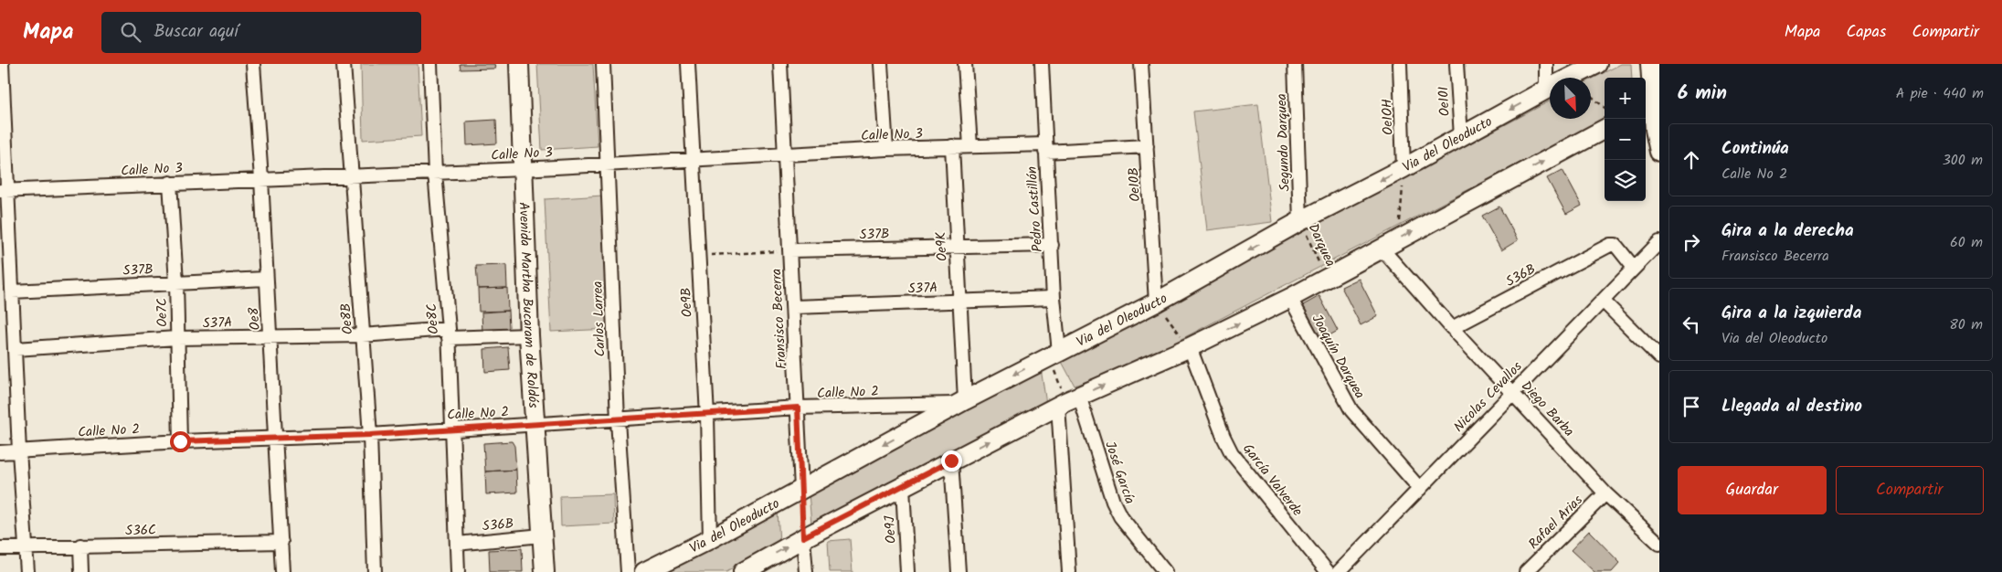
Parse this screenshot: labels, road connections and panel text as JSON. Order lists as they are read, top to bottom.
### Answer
{
  "streets": {
    "street": [
      "Oe10I",
      "Oe1OH",
      "Calle No 3",
      "Segundo Darquea",
      "Via del Oleoducto",
      "Oe10B",
      "Pedro Castillón",
      "S37B",
      "Oe9K",
      "S36B",
      "S37A",
      "Oe9B",
      "Avenida Martha Bucaram de Roldós",
      "Oe7C",
      "Oe8",
      "Oe8B",
      "Oe8C",
      "Carlos Larrea",
      "Fransisco Becerra",
      "Joaquín Darquea",
      "Calle No 2",
      "Nicolas Cevallos",
      "Diego Barba",
      "José García",
      "García Valverde",
      "Rafael Arias",
      "S36C",
      "Oe9J"
    ],
    "path": ["Darquea"]
  },
  "crossings": [
    ["Oe10I", "Via del Oleoducto"],
    ["Oe1OH", "Via del Oleoducto"],
    ["Calle No 3", "Oe10B"],
    ["Calle No 3", "Pedro Castillón"],
    ["Calle No 3", "Oe9K"],
    ["Calle No 3", "Oe9B"],
    ["Calle No 3", "Avenida Martha Bucaram de Roldós"],
    ["Calle No 3", "Oe7C"],
    ["Calle No 3", "Oe8"],
    ["Calle No 3", "Oe8B"],
    ["Calle No 3", "Oe8C"],
    ["Calle No 3", "Carlos Larrea"],
    ["Calle No 3", "Fransisco Becerra"],
    ["Segundo Darquea", "Via del Oleoducto"],
    ["Segundo Darquea", "Darquea"],
    ["Via del Oleoducto", "Oe10B"],
    ["Via del Oleoducto", "Pedro Castillón"],
    ["Via del Oleoducto", "Darquea"],
    ["Via del Oleoducto", "Oe9K"],
    ["Via del Oleoducto", "Oe9B"],
    ["Via del Oleoducto", "Fransisco Becerra"],
    ["Via del Oleoducto", "Calle No 2"],
    ["Pedro Castillón", "S37B"],
    ["Pedro Castillón", "S37A"],
    ["S37B", "Oe9K"],
    ["S37B", "Oe7C"],
    ["S37B", "Oe8"],
    ["S37B", "Fransisco Becerra"],
    ["Oe9K", "S37A"],
    ["Oe9K", "Calle No 2"],
    ["S36B", "Avenida Martha Bucaram de Roldós"],
    ["S36B", "Oe8C"],
    ["S36B", "Nicolas Cevallos"],
    ["S36B", "Diego Barba"],
    ["S37A", "Avenida Martha Bucaram de Roldós"],
    ["S37A", "Oe7C"],
    ["S37A", "Oe8"],
    ["S37A", "Oe8B"],
    ["S37A", "Oe8C"],
    ["S37A", "Fransisco Becerra"],
    ["Oe9B", "Calle No 2"],
    ["Avenida Martha Bucaram de Roldós", "Calle No 2"],
    ["Oe7C", "Calle No 2"],
    ["Oe8", "Calle No 2"],
    ["Oe8", "S36C"],
    ["Oe8B", "Calle No 2"],
    ["Oe8C", "Calle No 2"],
    ["Carlos Larrea", "Calle No 2"],
    ["Fransisco Becerra", "Calle No 2"],
    ["Joaquín Darquea", "Nicolas Cevallos"],
    ["Nicolas Cevallos", "Diego Barba"],
    ["Diego Barba", "Rafael Arias"]
  ],
  "north": "bottom right",
  "page": {
    "header": "Mapa",
    "search": "Buscar aquí",
    "nav": ["Mapa", "Capas", "Compartir"],
    "heading": ["6 min", "A pie · 440 m"],
    "map_buttons": ["+", "−"],
    "list": [
      ["Continúa", "Calle No 2", "300 m"],
      ["Gira a la derecha", "Fransisco Becerra", "60 m"],
      ["Gira a la izquierda", "Via del Oleoducto", "80 m"],
      "Llegada al destino"
    ],
    "buttons": ["Guardar", "Compartir"]
  }
}
